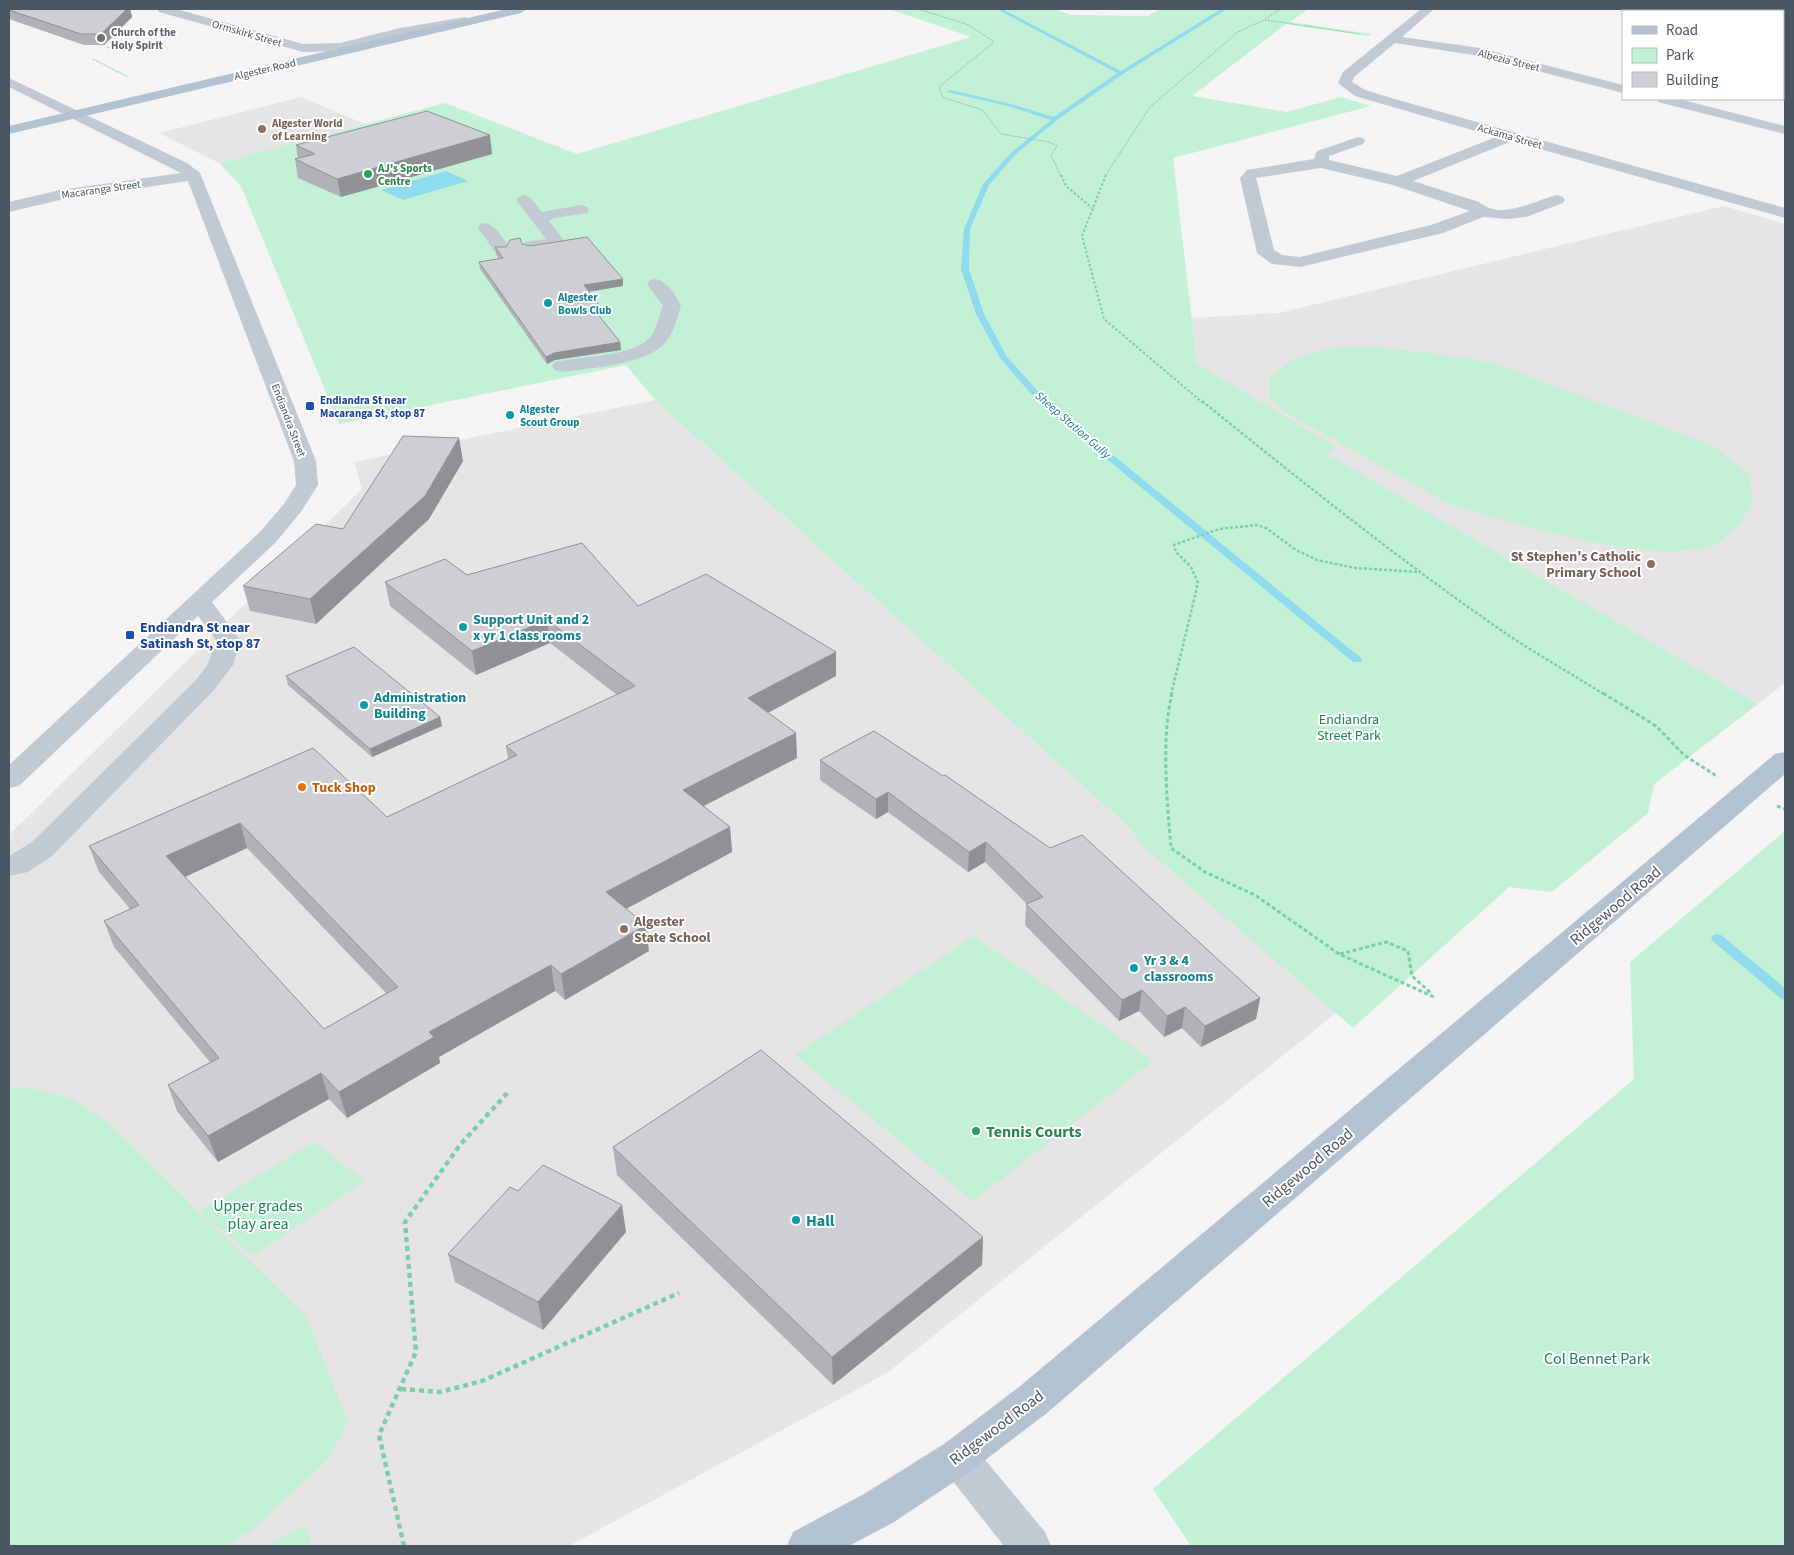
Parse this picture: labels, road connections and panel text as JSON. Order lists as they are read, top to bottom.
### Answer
{
  "streets": {
    "main road": ["Algester Road", "Ridgewood Road"],
    "street": [
      "Ormskirk Street",
      "Albezia Street",
      "Ackama Street",
      "Macaranga Street",
      "Endiandra Street"
    ]
  },
  "crossings": [
    ["Ormskirk Street", "Algester Road"],
    ["Albezia Street", "Ackama Street"],
    ["Macaranga Street", "Endiandra Street"]
  ],
  "water": ["Sheep Station Gully"],
  "parks": ["Endiandra Street Park", "Upper grades play area", "Col Bennet Park"],
  "places": {
    "other": [
      "Church of the Holy Spirit",
      "Algester World of Learning",
      "AJ's Sports Centre",
      "Algester Bowls Club",
      "Algester Scout Group",
      "St Stephen's Catholic Primary School",
      "Support Unit and 2 x yr 1 class rooms",
      "Administration Building",
      "Tuck Shop",
      "Algester State School",
      "Yr 3 & 4 classrooms",
      "Tennis Courts",
      "Hall"
    ],
    "transit": ["Endiandra St near Macaranga St, stop 87", "Endiandra St near Satinash St, stop 87"]
  },
  "legend": ["Road", "Park", "Building"]
}
